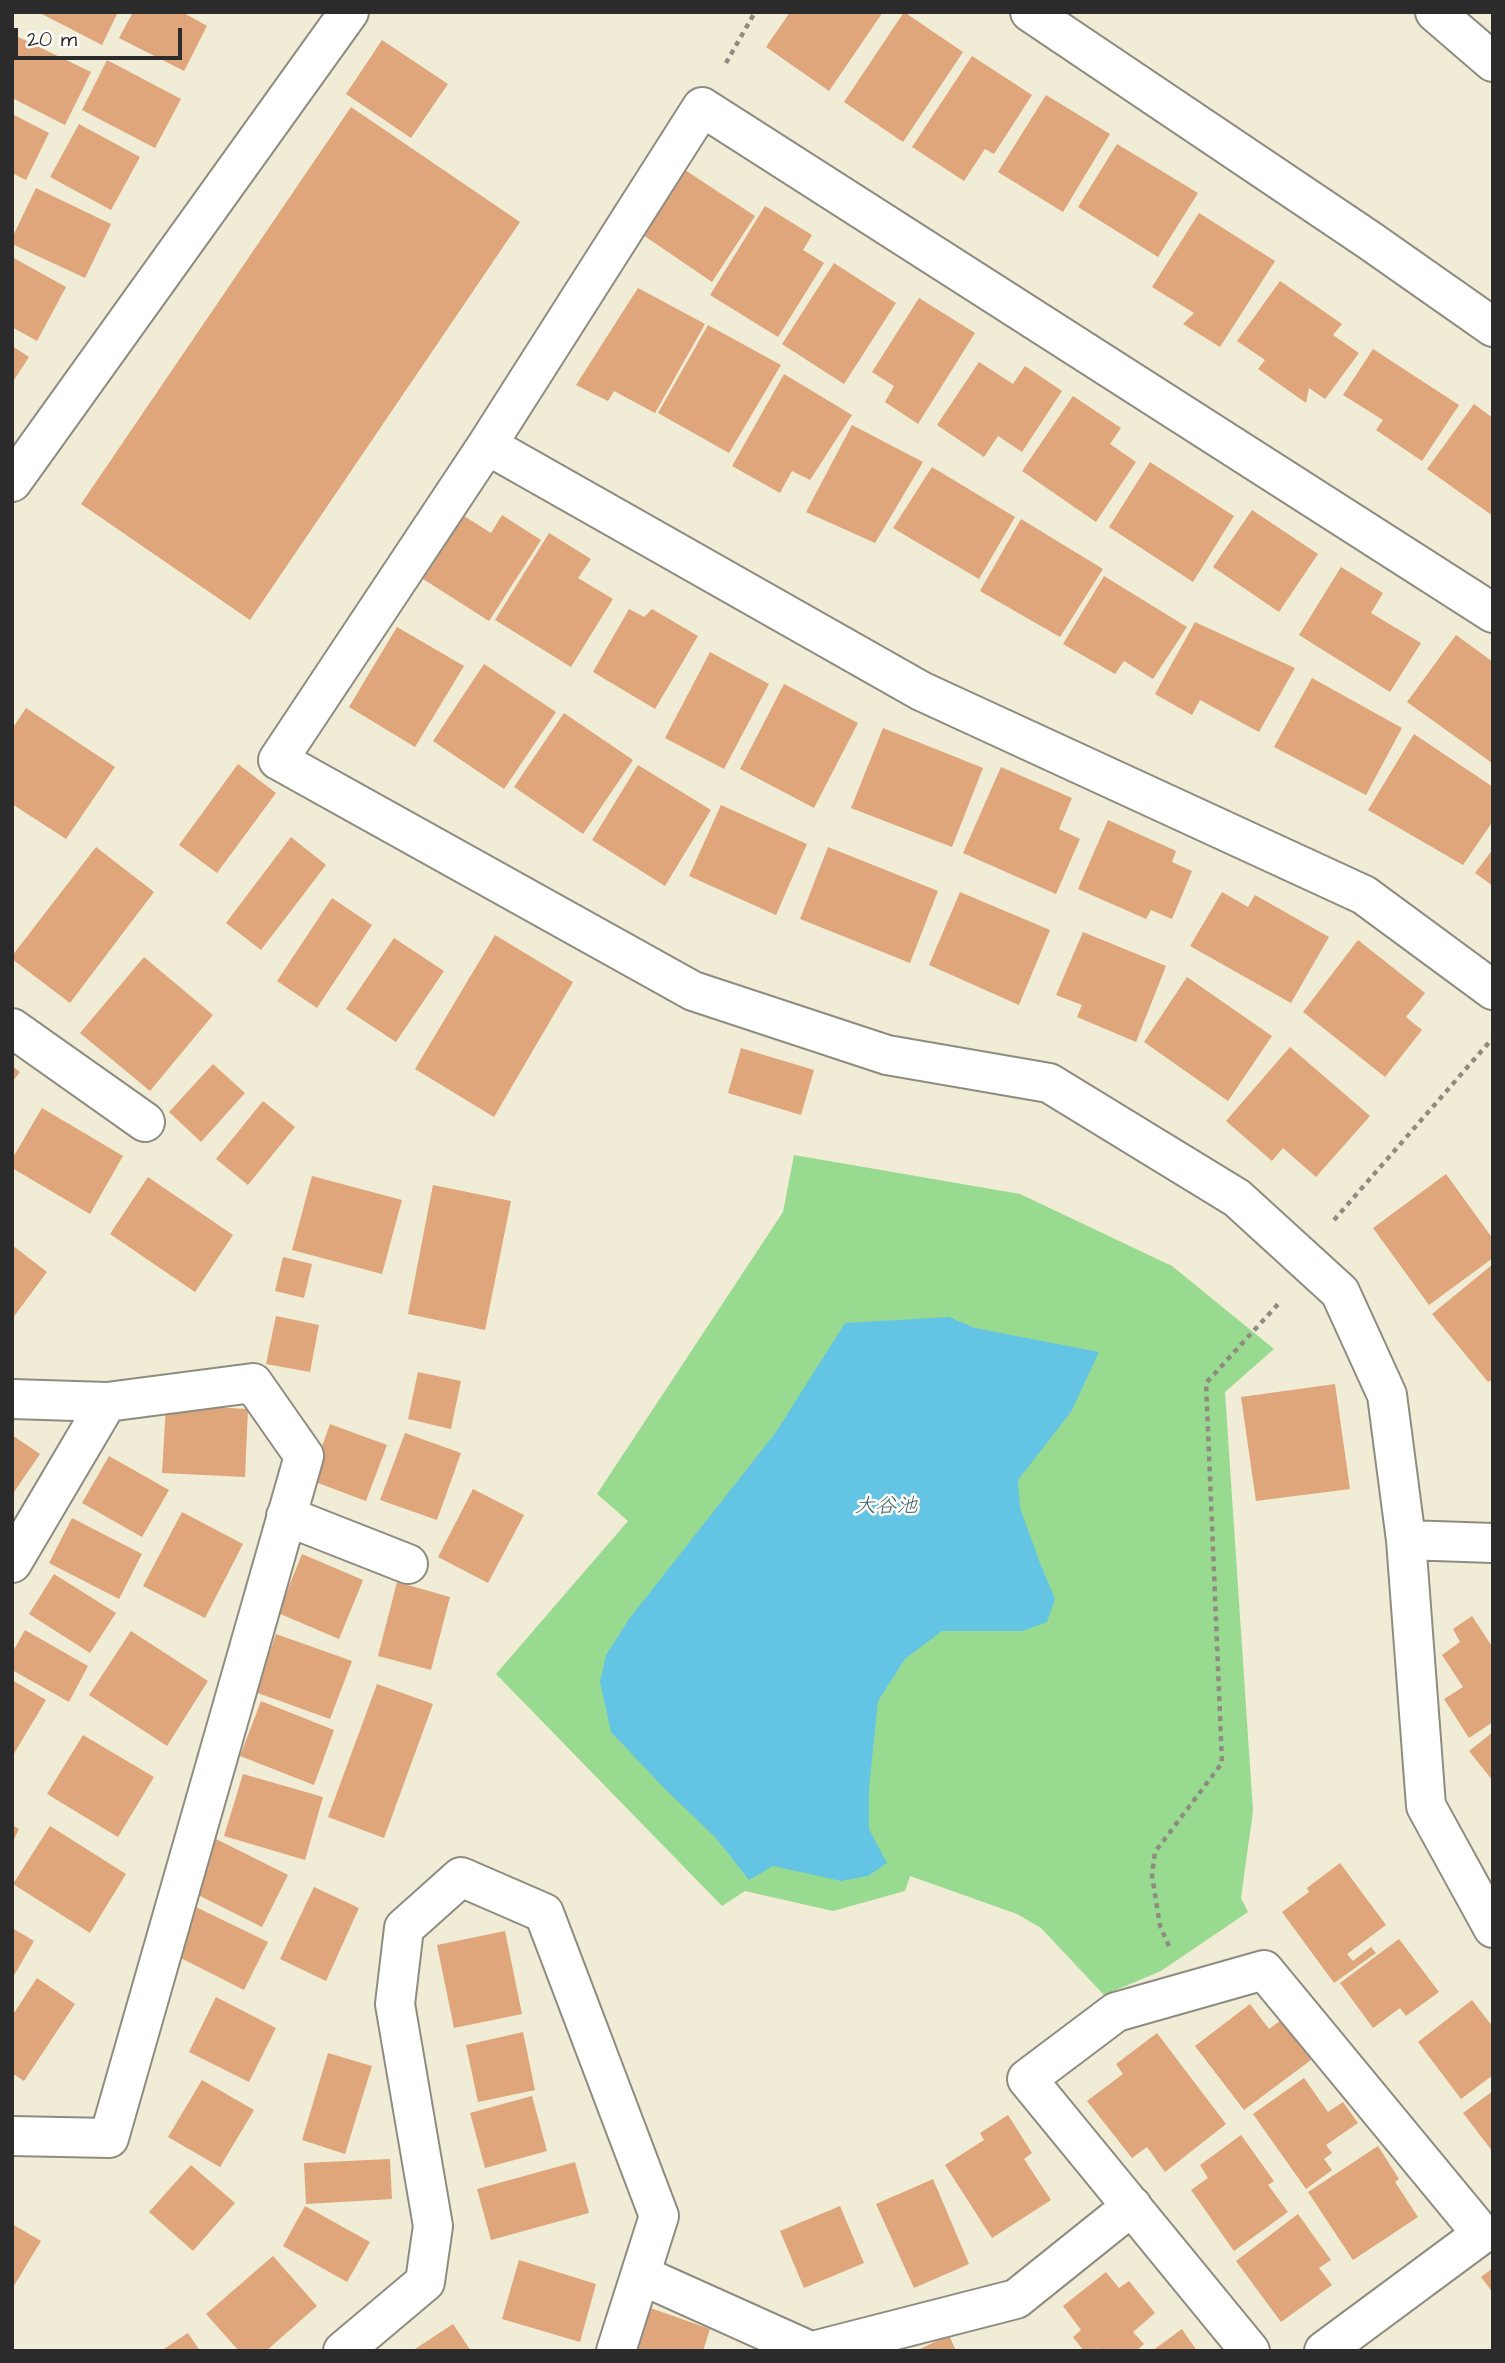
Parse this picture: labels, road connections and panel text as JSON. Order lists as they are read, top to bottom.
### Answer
{
  "water": ["大谷池"],
  "scale_bar": "20 m"
}
